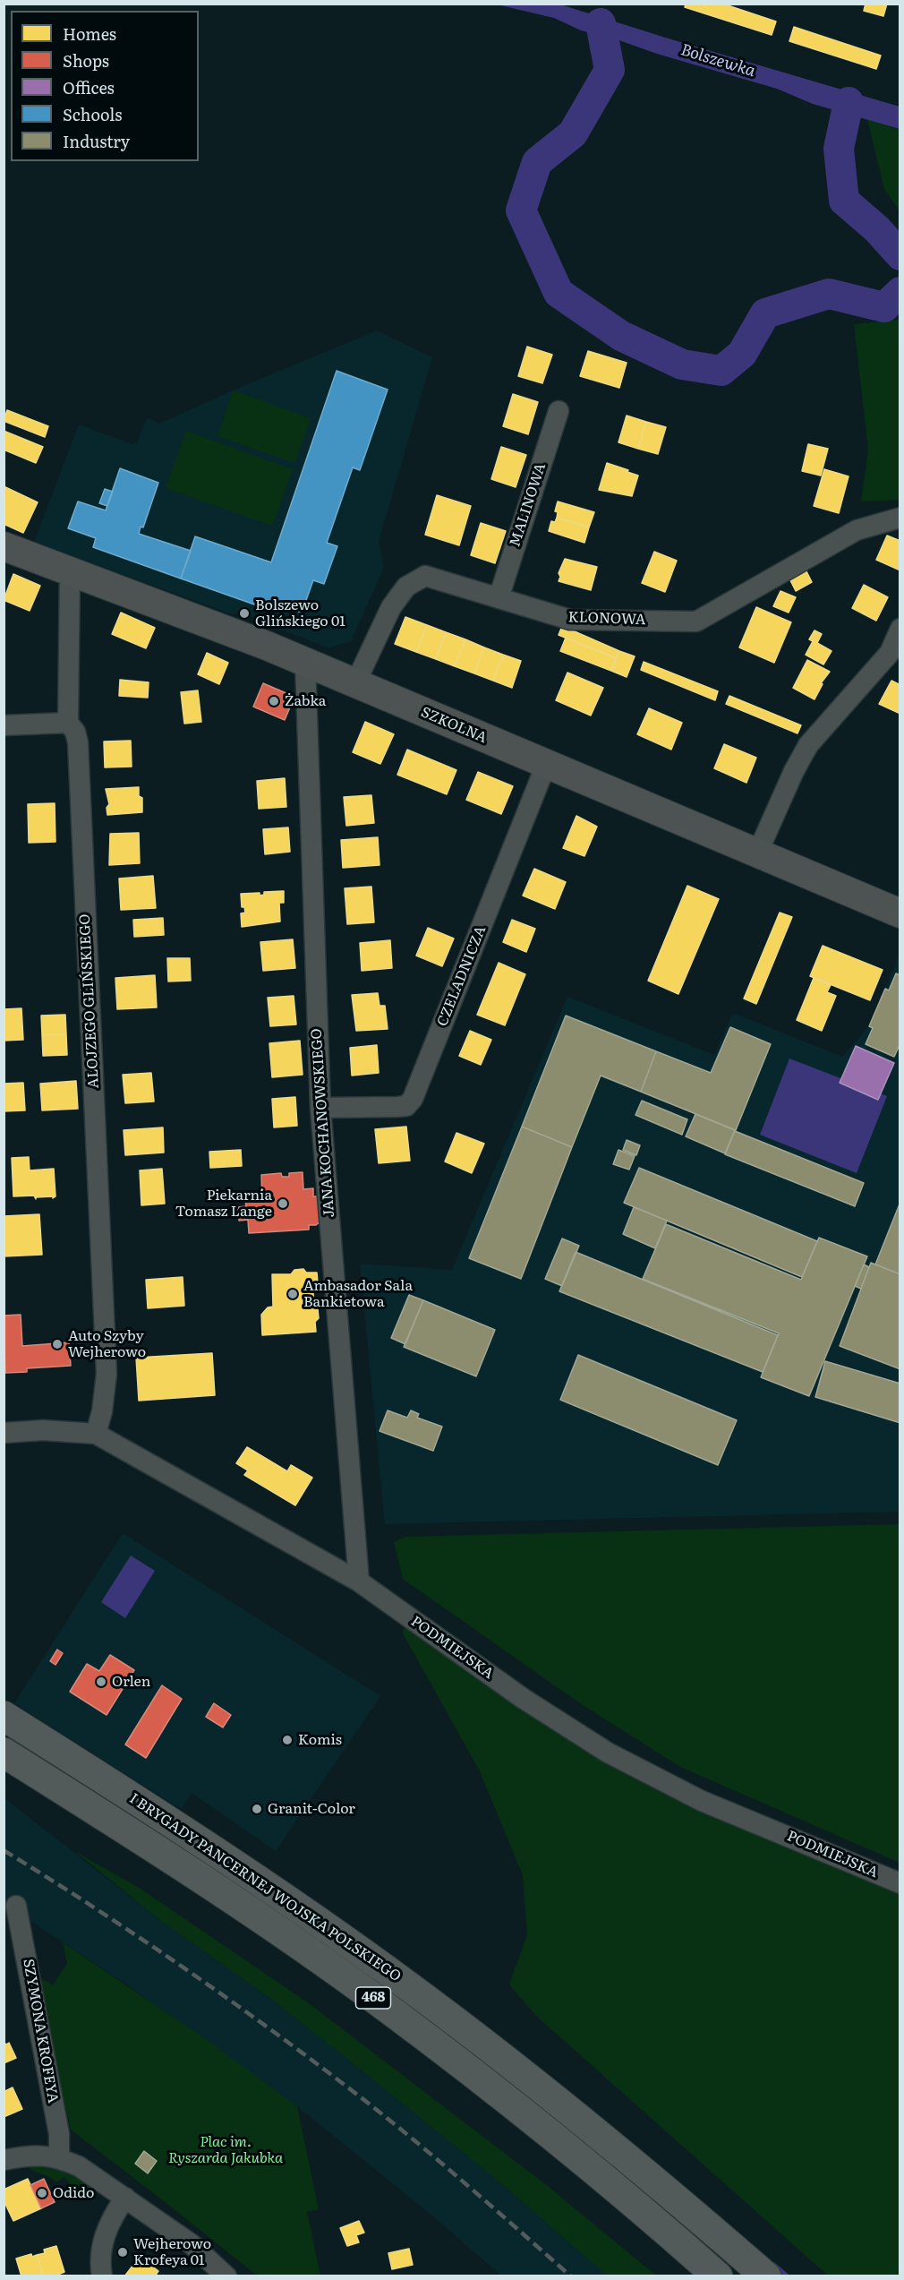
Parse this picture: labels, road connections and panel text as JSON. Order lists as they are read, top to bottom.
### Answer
{
  "streets": {
    "main road": ["I BRYGADY PANCERNEJ WOJSKA POLSKIEGO", "468"],
    "street": [
      "MALINOWA",
      "KLONOWA",
      "SZKOLNA",
      "CZELADNICZA",
      "ALOJZEGO GLIŃSKIEGO",
      "JANA KOCHANOWSKIEGO",
      "PODMIEJSKA",
      "SZYMONA KROFEYA"
    ]
  },
  "crossings": [
    ["MALINOWA", "KLONOWA"],
    ["KLONOWA", "SZKOLNA"],
    ["SZKOLNA", "CZELADNICZA"],
    ["SZKOLNA", "ALOJZEGO GLIŃSKIEGO"],
    ["SZKOLNA", "JANA KOCHANOWSKIEGO"],
    ["CZELADNICZA", "JANA KOCHANOWSKIEGO"],
    ["ALOJZEGO GLIŃSKIEGO", "PODMIEJSKA"],
    ["JANA KOCHANOWSKIEGO", "PODMIEJSKA"]
  ],
  "water": ["Bolszewka"],
  "parks": ["Plac im. Ryszarda Jakubka"],
  "places": [
    "Bolszewo Glińskiego 01",
    "Żabka",
    "Piekarnia Tomasz Lange",
    "Ambasador Sala Bankietowa",
    "Auto Szyby Wejherowo",
    "Orlen",
    "Komis",
    "Granit-Color",
    "Odido",
    "Wejherowo Krofeya 01"
  ],
  "legend": [
    "Homes",
    "Shops",
    "Offices",
    "Schools",
    "Industry"
  ]
}
